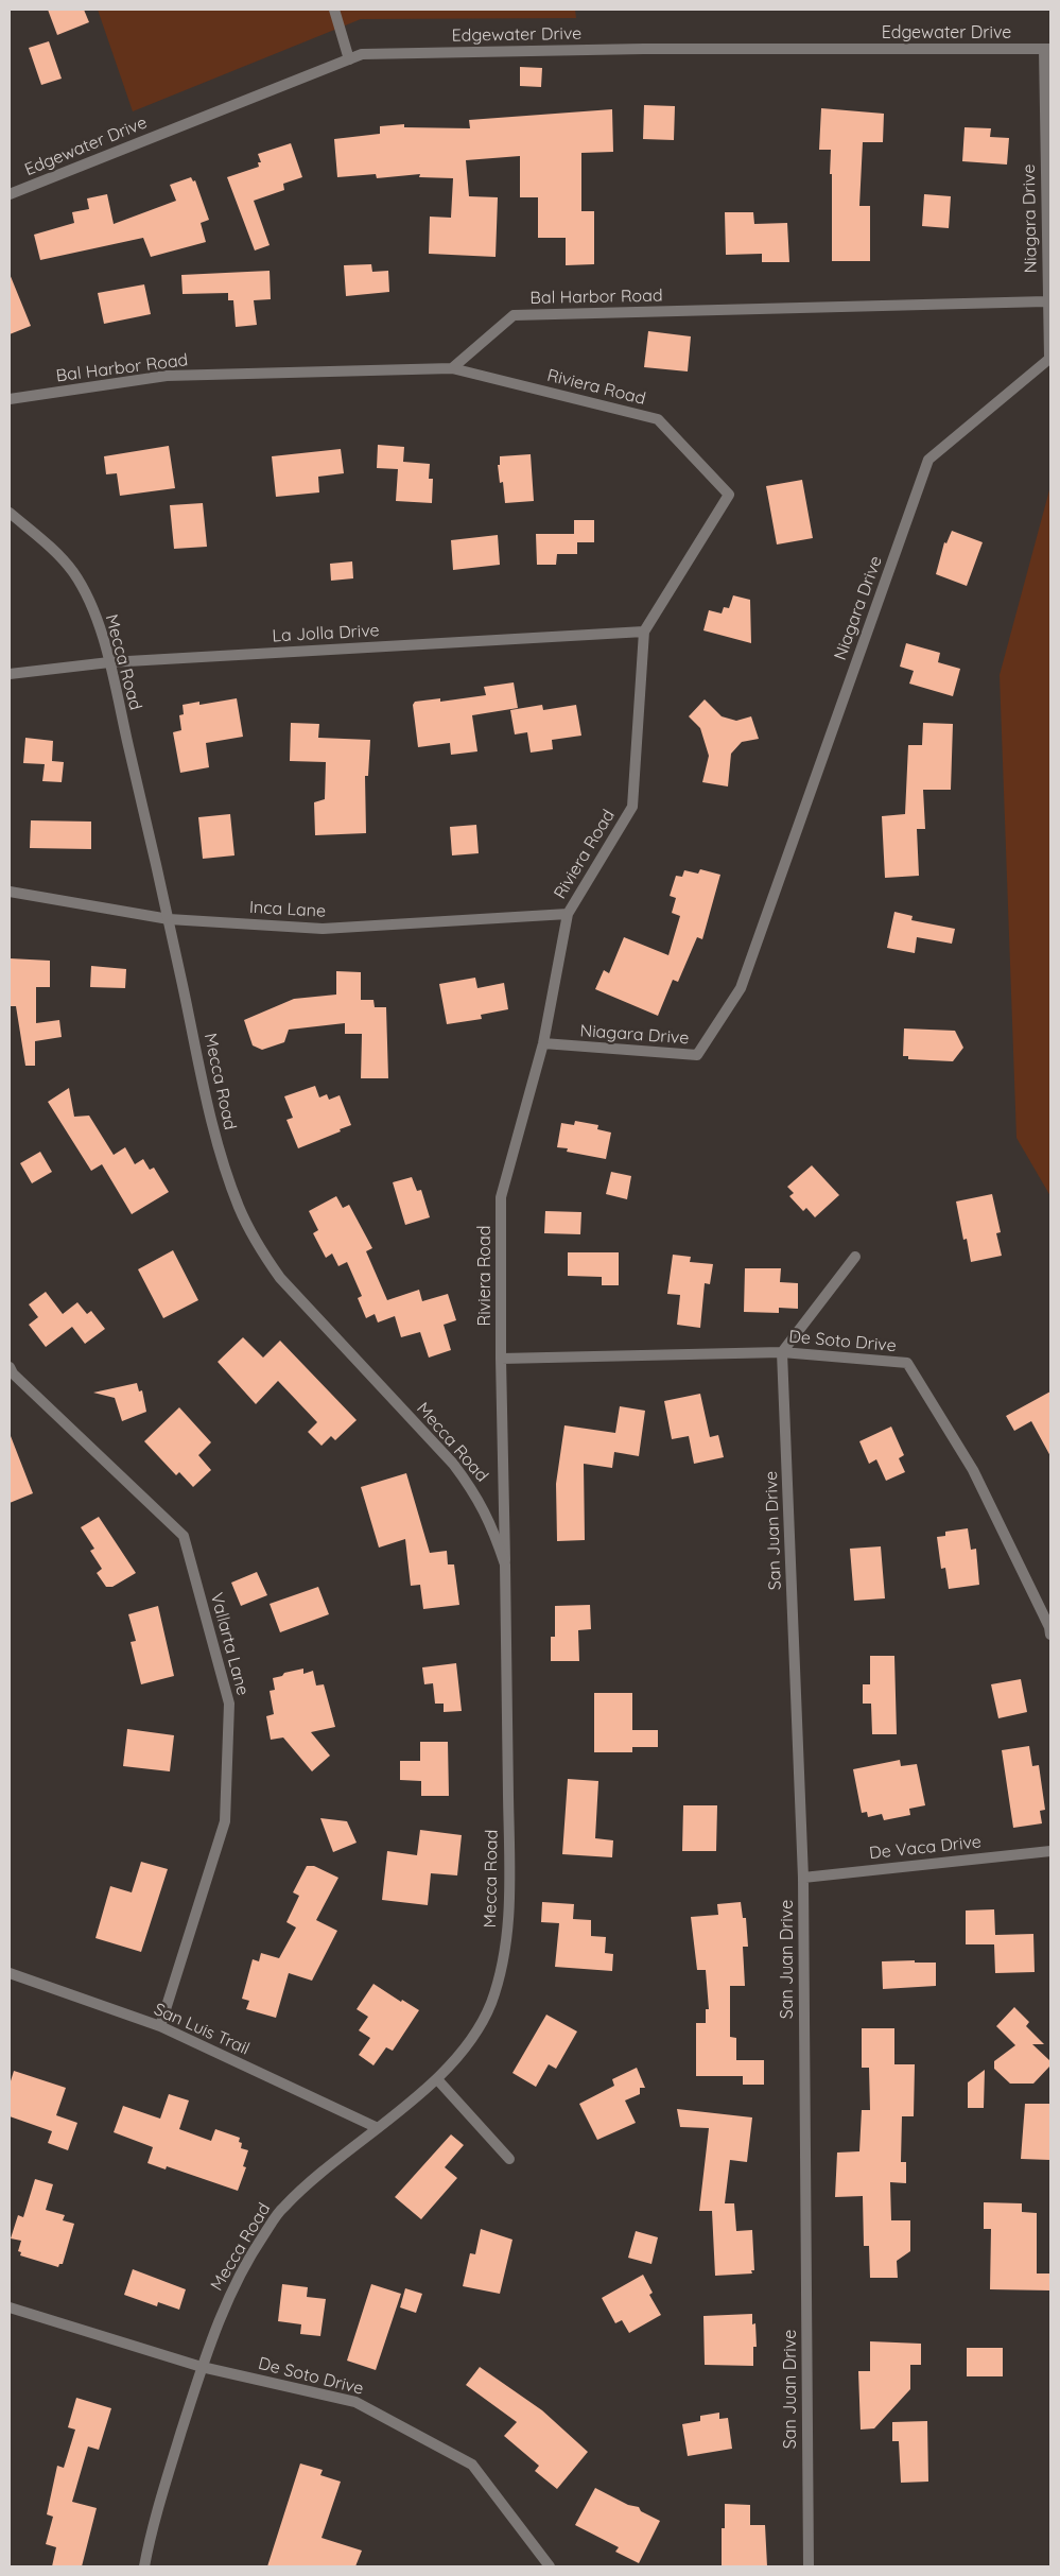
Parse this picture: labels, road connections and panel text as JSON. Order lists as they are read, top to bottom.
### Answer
{
  "streets": {
    "street": [
      "Edgewater Drive",
      "Niagara Drive",
      "Bal Harbor Road",
      "Riviera Road",
      "La Jolla Drive",
      "Mecca Road",
      "Inca Lane",
      "De Soto Drive",
      "San Juan Drive",
      "Vallarta Lane",
      "De Vaca Drive",
      "San Luis Trail"
    ]
  },
  "crossings": [
    ["Edgewater Drive", "Niagara Drive"],
    ["Niagara Drive", "Bal Harbor Road"],
    ["Niagara Drive", "Riviera Road"],
    ["Bal Harbor Road", "Riviera Road"],
    ["Riviera Road", "La Jolla Drive"],
    ["Riviera Road", "Mecca Road"],
    ["Riviera Road", "Inca Lane"],
    ["Riviera Road", "De Soto Drive"],
    ["La Jolla Drive", "Mecca Road"],
    ["Mecca Road", "Inca Lane"],
    ["Mecca Road", "De Soto Drive"],
    ["Mecca Road", "San Luis Trail"],
    ["De Soto Drive", "San Juan Drive"],
    ["San Juan Drive", "De Vaca Drive"],
    ["Vallarta Lane", "San Luis Trail"]
  ]
}
